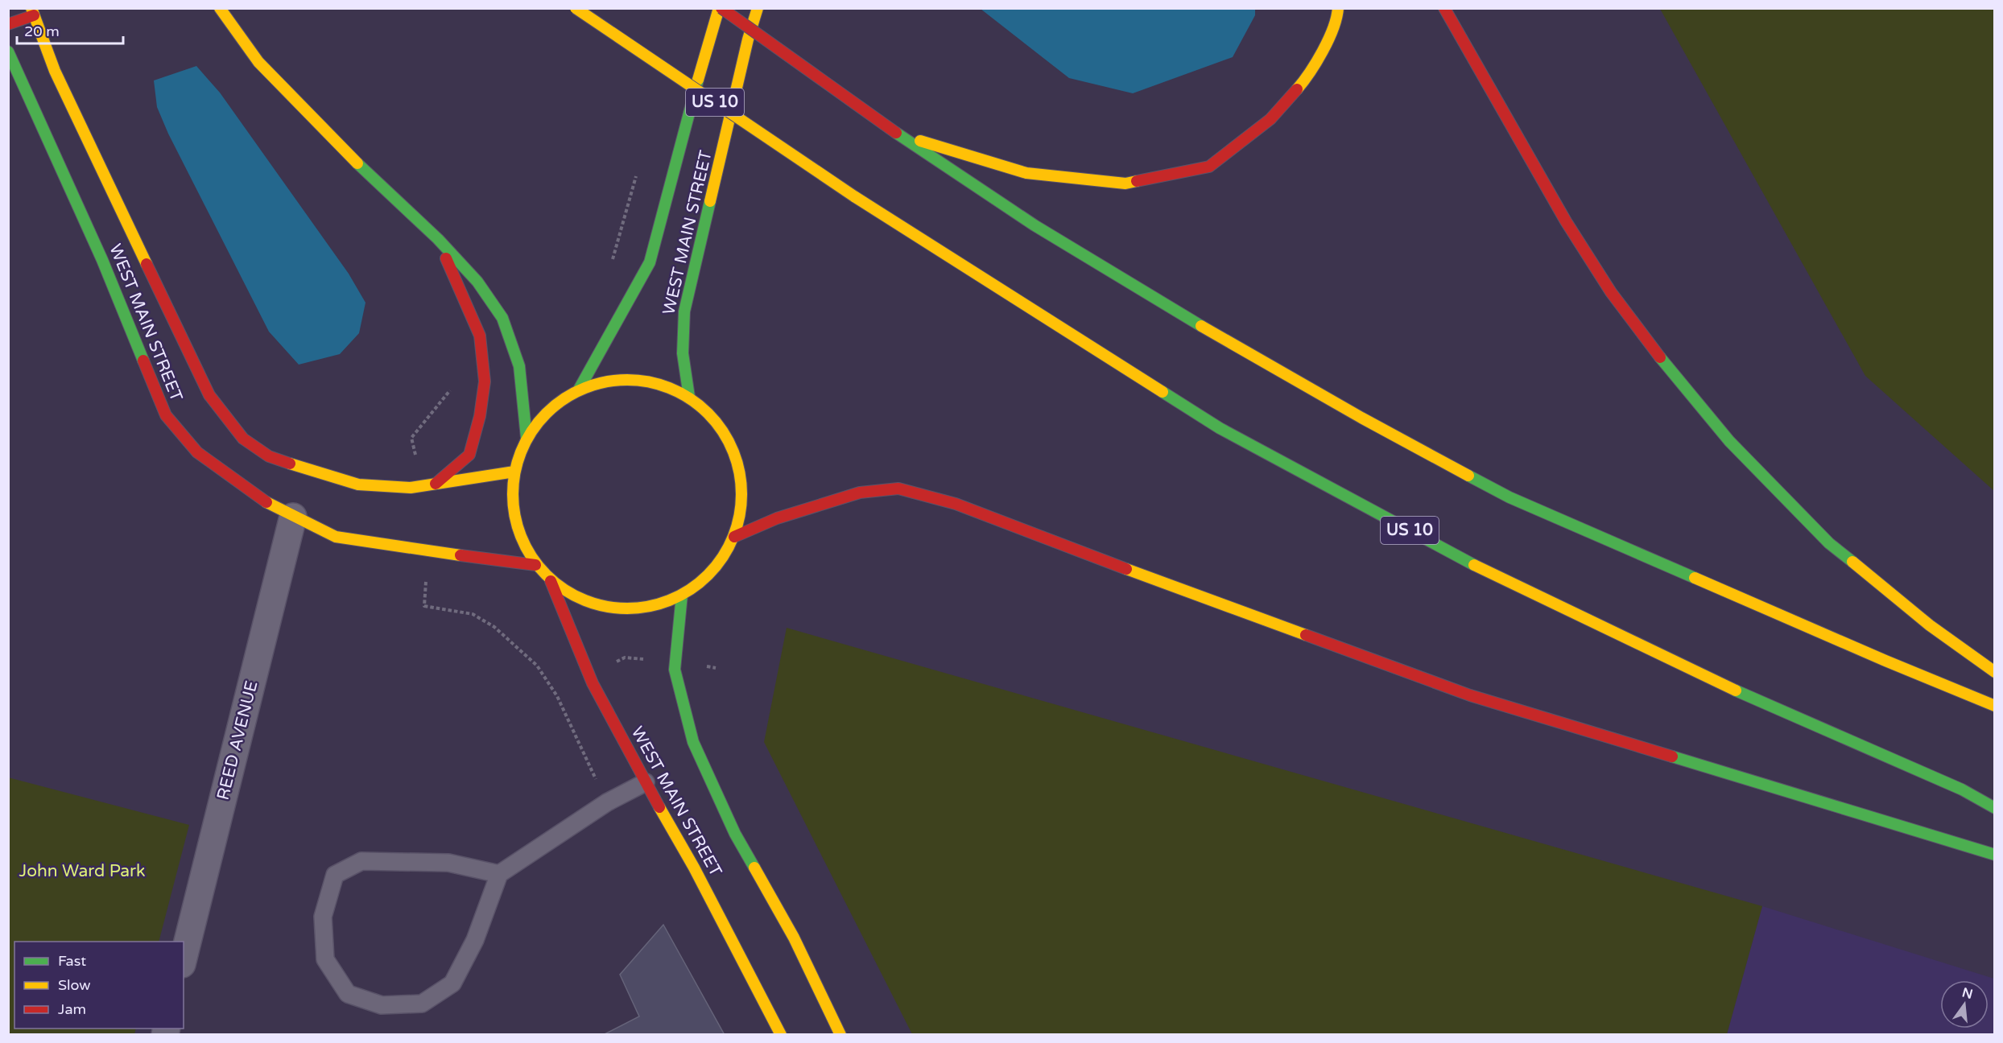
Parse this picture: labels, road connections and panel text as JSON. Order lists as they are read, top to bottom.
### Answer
{
  "streets": {
    "main road": ["US 10", "WEST MAIN STREET"],
    "street": ["REED AVENUE"]
  },
  "crossings": [
    ["WEST MAIN STREET", "REED AVENUE"]
  ],
  "parks": ["John Ward Park"],
  "legend": ["Fast", "Slow", "Jam"],
  "scale_bar": "20 m",
  "north": "top"
}
